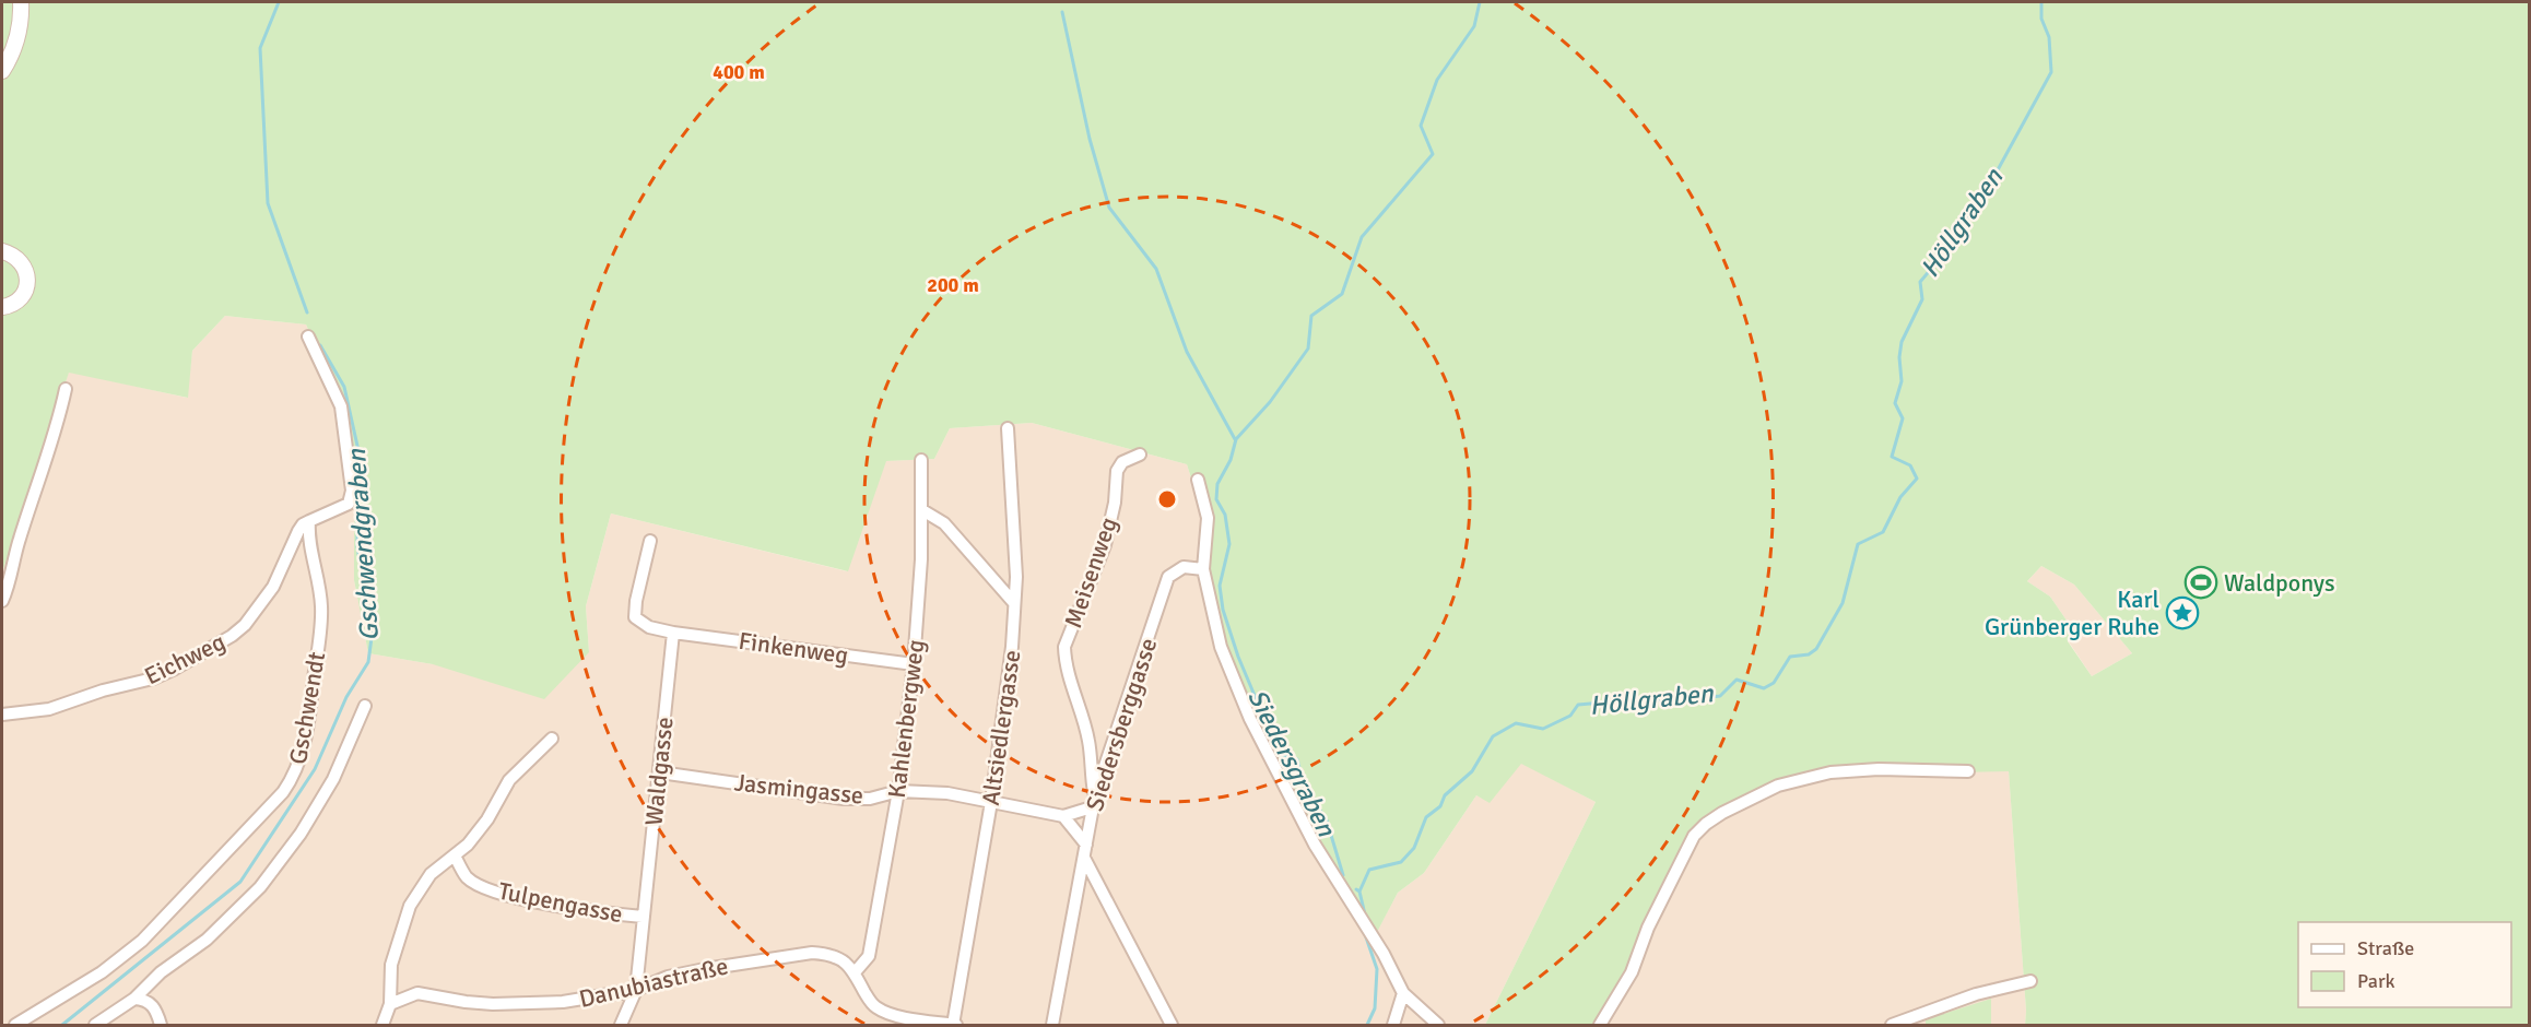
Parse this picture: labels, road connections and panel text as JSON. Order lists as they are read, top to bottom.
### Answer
{
  "streets": {
    "street": [
      "Meisenweg",
      "Finkenweg",
      "Eichweg",
      "Gschwendt",
      "Kahlenbergweg",
      "Siedersberggasse",
      "Altsiedlergasse",
      "Waldgasse",
      "Jasmingasse",
      "Tulpengasse",
      "Danubiastraße"
    ]
  },
  "crossings": [
    ["Meisenweg", "Siedersberggasse"],
    ["Meisenweg", "Jasmingasse"],
    ["Finkenweg", "Kahlenbergweg"],
    ["Finkenweg", "Waldgasse"],
    ["Eichweg", "Gschwendt"],
    ["Kahlenbergweg", "Jasmingasse"],
    ["Kahlenbergweg", "Danubiastraße"],
    ["Siedersberggasse", "Jasmingasse"],
    ["Altsiedlergasse", "Jasmingasse"],
    ["Waldgasse", "Jasmingasse"],
    ["Waldgasse", "Tulpengasse"],
    ["Waldgasse", "Danubiastraße"]
  ],
  "water": ["Höllgraben", "Gschwendgraben", "Siedersgraben"],
  "places": {
    "sports": ["Waldponys"],
    "place": ["Karl Grünberger Ruhe"]
  },
  "legend": ["Straße", "Park"],
  "rings": ["400 m", "200 m"]
}
